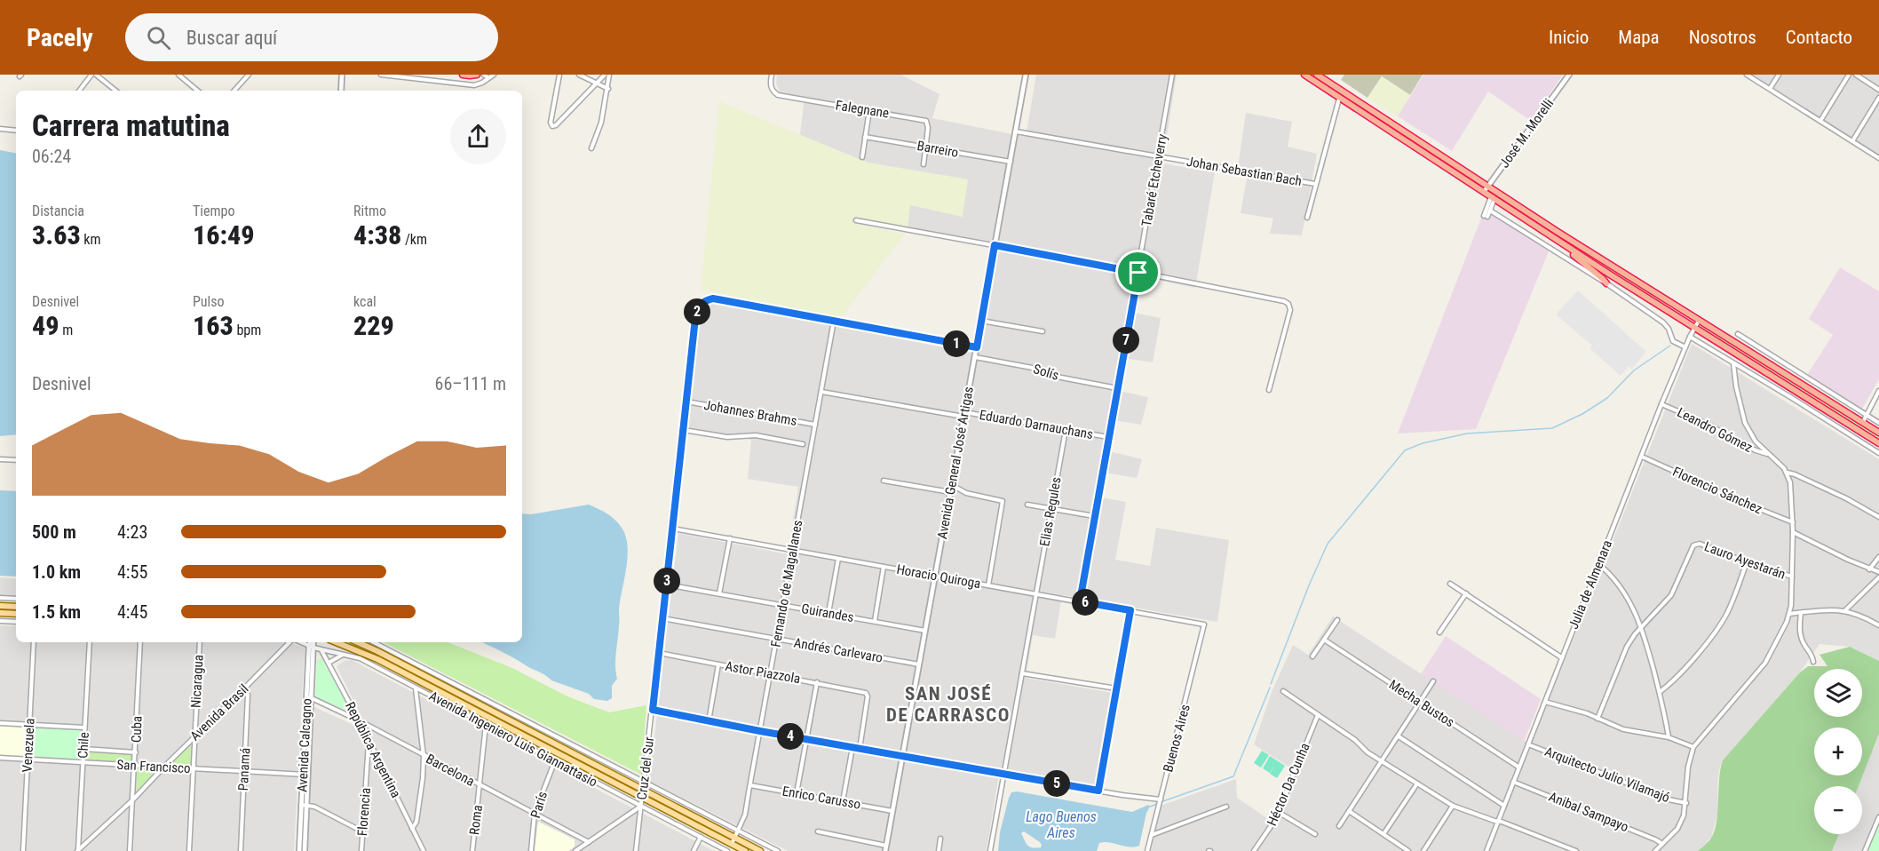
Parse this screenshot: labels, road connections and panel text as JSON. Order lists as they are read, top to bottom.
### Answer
{
  "streets": {
    "main road": ["Avenida Ingeniero Luis Giannattasio"],
    "street": [
      "Falegnane",
      "José M. Morelli",
      "Barreiro",
      "Johan Sebastian Bach",
      "Tabaré Etcheverry",
      "Solís",
      "Johannes Brahms",
      "Eduardo Darnauchans",
      "Leandro Gómez",
      "Avenida General José Artigas",
      "Florencio Sánchez",
      "Elias Regules",
      "Lauro Ayestarán",
      "Horacio Quiroga",
      "Fernando de Magallanes",
      "Julia de Almenara",
      "Guirandes",
      "Andrés Carlevaro",
      "Astor Piazzola",
      "Nicaragua",
      "Mecha Bustos",
      "Avenida Brasil",
      "Cuba",
      "Buenos Aires",
      "Venezuela",
      "Chile",
      "Avenida Calcagno",
      "República Argentina",
      "San Francisco",
      "Cruz del Sur",
      "Panamá",
      "Barcelona",
      "Arquitecto Julio Vilamajó",
      "Héctor Da Cunha",
      "Enrico Carusso",
      "París",
      "Florencia",
      "Anibal Sampayo",
      "Roma"
    ]
  },
  "crossings": [
    ["Falegnane", "Barreiro"],
    ["Barreiro", "Avenida General José Artigas"],
    ["Johan Sebastian Bach", "Tabaré Etcheverry"],
    ["Johan Sebastian Bach", "Avenida General José Artigas"],
    ["Tabaré Etcheverry", "Solís"],
    ["Tabaré Etcheverry", "Eduardo Darnauchans"],
    ["Tabaré Etcheverry", "Horacio Quiroga"],
    ["Solís", "Avenida General José Artigas"],
    ["Johannes Brahms", "Fernando de Magallanes"],
    ["Johannes Brahms", "Cruz del Sur"],
    ["Eduardo Darnauchans", "Avenida General José Artigas"],
    ["Eduardo Darnauchans", "Elias Regules"],
    ["Eduardo Darnauchans", "Fernando de Magallanes"],
    ["Leandro Gómez", "Julia de Almenara"],
    ["Avenida General José Artigas", "Horacio Quiroga"],
    ["Avenida General José Artigas", "Guirandes"],
    ["Avenida General José Artigas", "Andrés Carlevaro"],
    ["Avenida General José Artigas", "Enrico Carusso"],
    ["Florencio Sánchez", "Julia de Almenara"],
    ["Elias Regules", "Horacio Quiroga"],
    ["Horacio Quiroga", "Fernando de Magallanes"],
    ["Horacio Quiroga", "Buenos Aires"],
    ["Horacio Quiroga", "Cruz del Sur"],
    ["Fernando de Magallanes", "Guirandes"],
    ["Fernando de Magallanes", "Andrés Carlevaro"],
    ["Fernando de Magallanes", "Astor Piazzola"],
    ["Fernando de Magallanes", "Avenida Ingeniero Luis Giannattasio"],
    ["Fernando de Magallanes", "Cruz del Sur"],
    ["Fernando de Magallanes", "Enrico Carusso"],
    ["Julia de Almenara", "Mecha Bustos"],
    ["Julia de Almenara", "Arquitecto Julio Vilamajó"],
    ["Julia de Almenara", "Anibal Sampayo"],
    ["Guirandes", "Cruz del Sur"],
    ["Andrés Carlevaro", "Cruz del Sur"],
    ["Astor Piazzola", "Cruz del Sur"],
    ["Nicaragua", "Avenida Brasil"],
    ["Nicaragua", "San Francisco"],
    ["Avenida Brasil", "Cuba"],
    ["Avenida Brasil", "Chile"],
    ["Avenida Brasil", "San Francisco"],
    ["Avenida Brasil", "Panamá"],
    ["Cuba", "San Francisco"],
    ["Avenida Ingeniero Luis Giannattasio", "Avenida Calcagno"],
    ["Avenida Ingeniero Luis Giannattasio", "República Argentina"],
    ["Avenida Ingeniero Luis Giannattasio", "Cruz del Sur"],
    ["Avenida Ingeniero Luis Giannattasio", "París"],
    ["Avenida Ingeniero Luis Giannattasio", "Roma"],
    ["Venezuela", "San Francisco"],
    ["Chile", "San Francisco"],
    ["Avenida Calcagno", "San Francisco"],
    ["Avenida Calcagno", "Barcelona"],
    ["República Argentina", "Barcelona"],
    ["República Argentina", "Florencia"],
    ["San Francisco", "Panamá"],
    ["Barcelona", "París"],
    ["Barcelona", "Roma"]
  ],
  "districts": ["SAN JOSÉ DE CARRASCO"],
  "water": ["Lago Buenos Aires"],
  "page": {
    "header": "Pacely",
    "search": "Buscar aquí",
    "nav": [
      "Inicio",
      "Mapa",
      "Nosotros",
      "Contacto"
    ],
    "heading": ["Carrera matutina", "06:24"],
    "stats": [
      ["Distancia", "3.63 km"],
      ["Tiempo", "16:49"],
      ["Ritmo", "4:38 /km"],
      ["Desnivel", "49 m"],
      ["Pulso", "163 bpm"],
      ["kcal", "229"]
    ],
    "pins": [
      "2",
      "7",
      "1",
      "3",
      "6",
      "4",
      "5"
    ],
    "chart": ["Desnivel", "66–111 m"],
    "list": [
      {
        "name": "500 m",
        "note": "4:23"
      },
      {
        "name": "1.0 km",
        "note": "4:55"
      },
      {
        "name": "1.5 km",
        "note": "4:45"
      }
    ],
    "map_buttons": ["+", "−"]
  }
}
